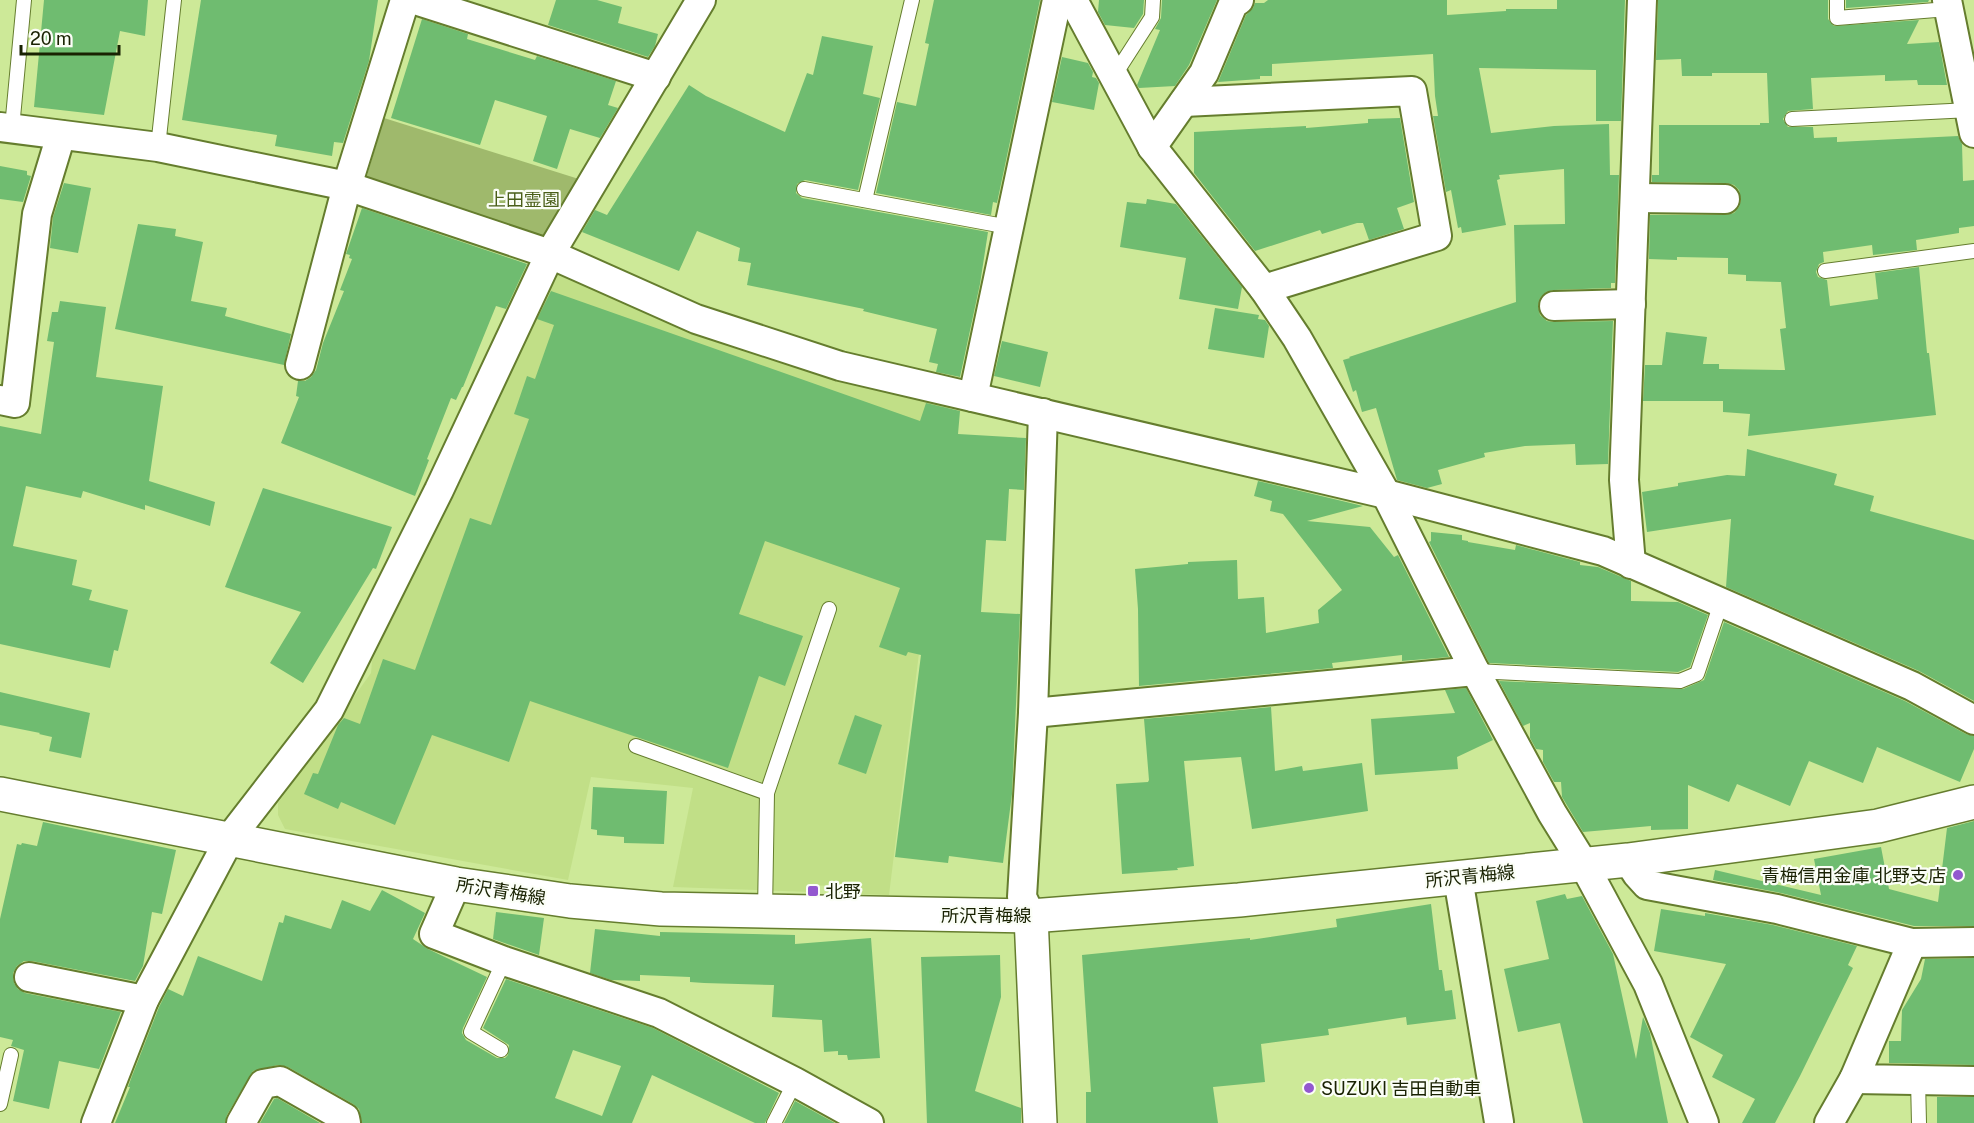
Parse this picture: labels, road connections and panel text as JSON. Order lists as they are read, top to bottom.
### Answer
{
  "streets": {
    "main road": ["所沢青梅線"]
  },
  "parks": ["上田霊園"],
  "places": {
    "other": ["青梅信用金庫 北野支店", "SUZUKI 吉田自動車"],
    "transit": ["北野"]
  },
  "scale_bar": "20 m"
}
